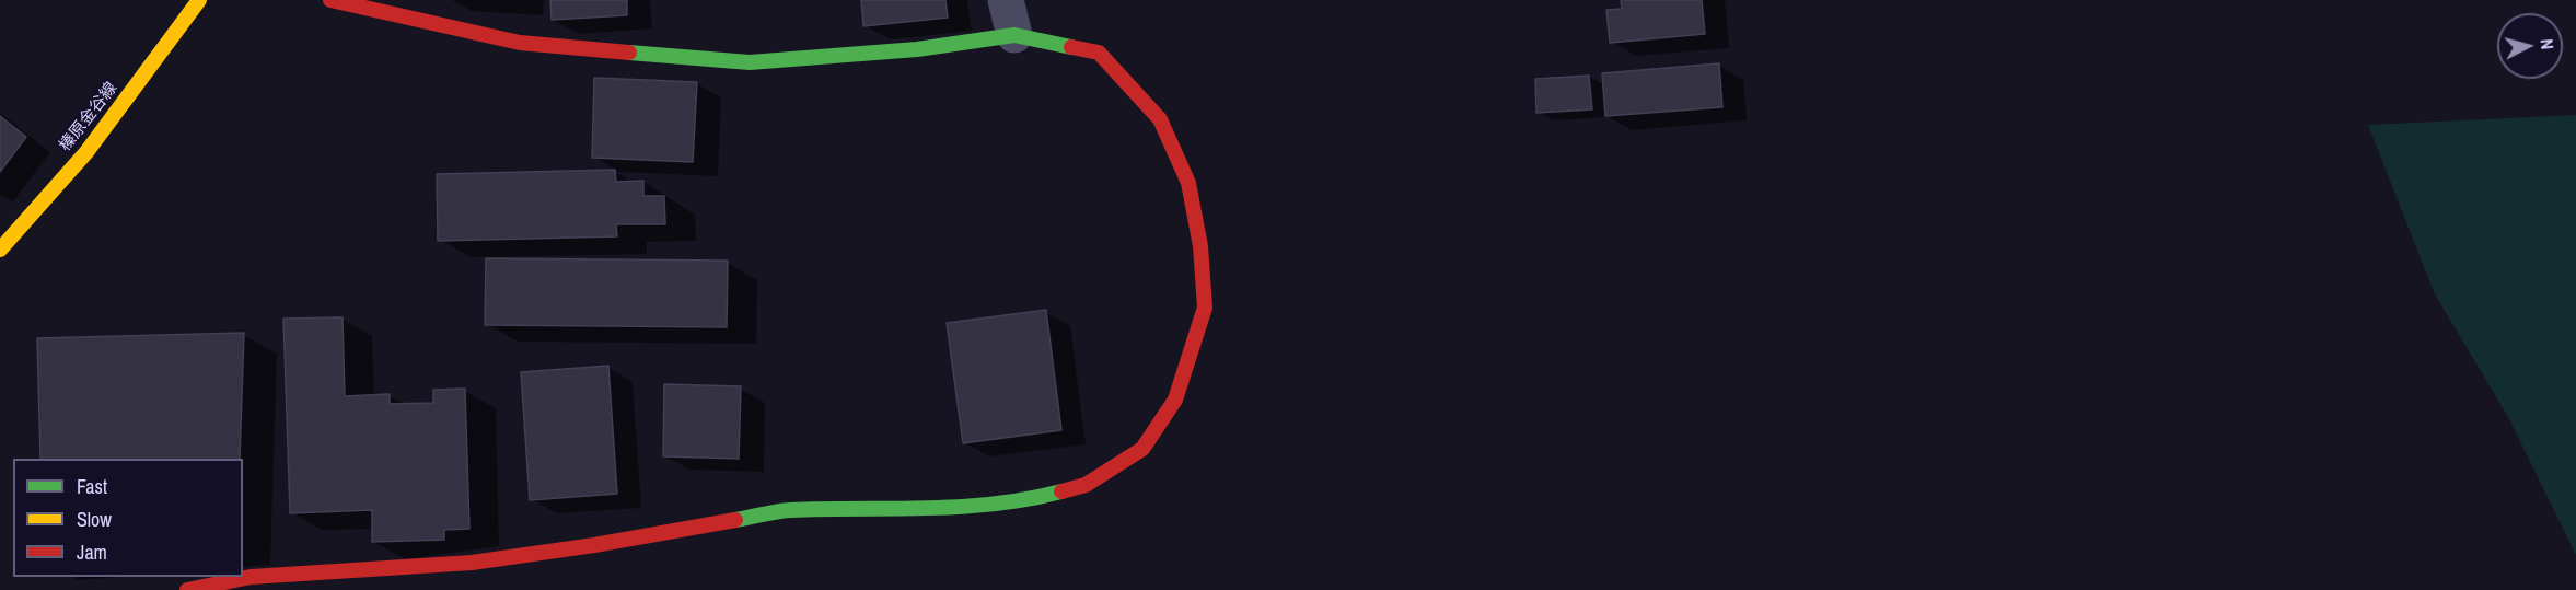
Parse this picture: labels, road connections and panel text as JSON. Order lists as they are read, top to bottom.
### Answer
{
  "streets": {
    "street": ["榛原金谷線"]
  },
  "legend": ["Fast", "Slow", "Jam"],
  "north": "right"
}
